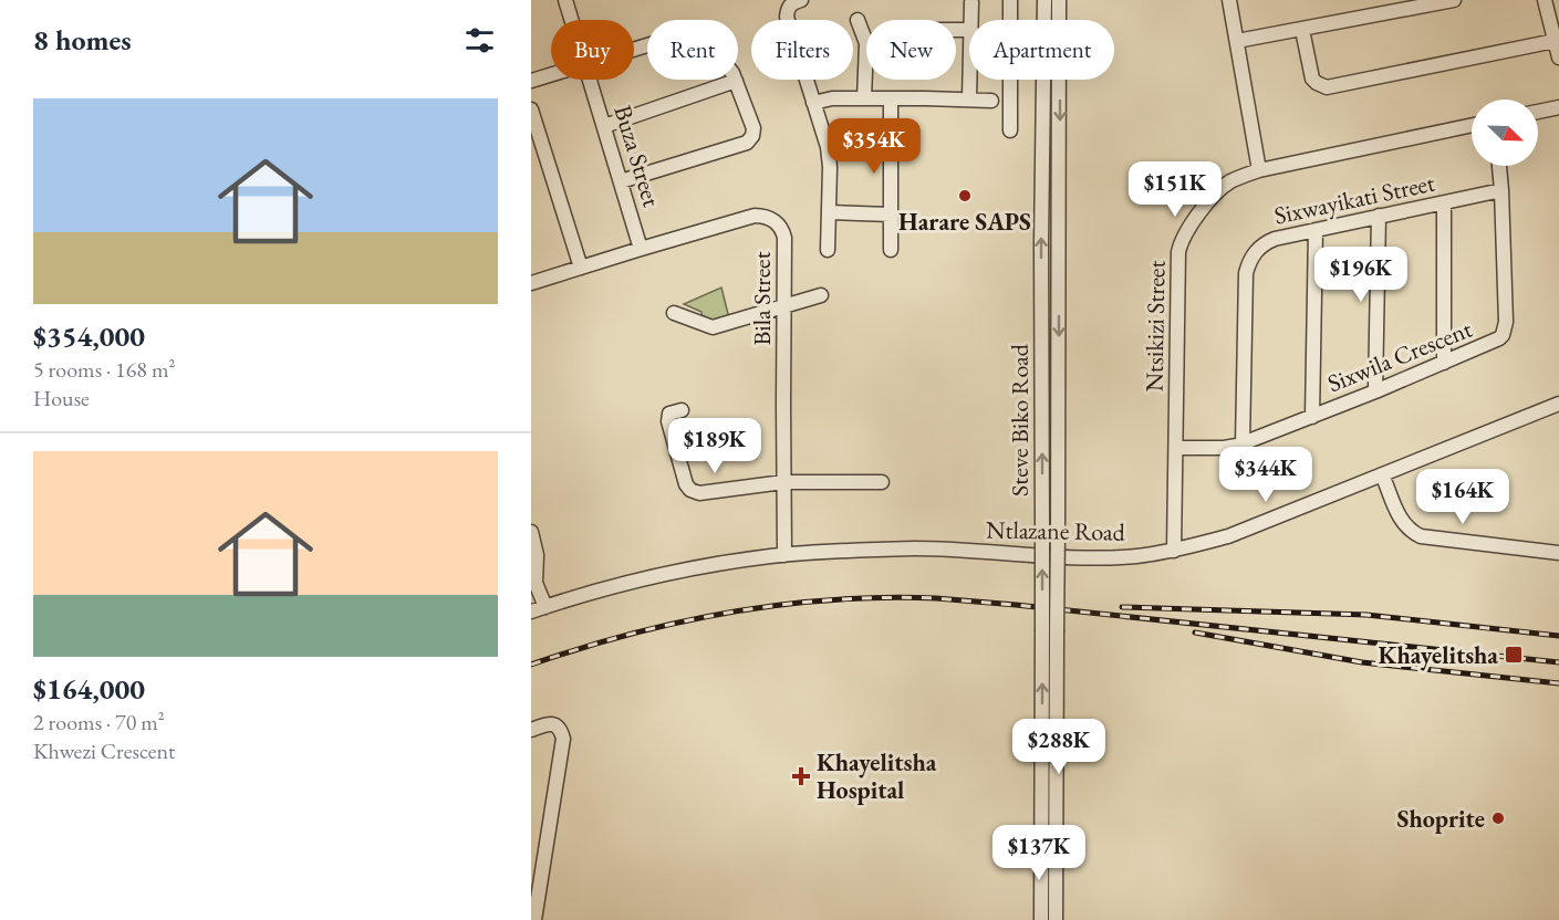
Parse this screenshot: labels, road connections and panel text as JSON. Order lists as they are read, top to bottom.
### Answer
{
  "streets": {
    "street": [
      "Buza Street",
      "Sixwayikati Street",
      "Bila Street",
      "Ntsikizi Street",
      "Sixwila Crescent",
      "Steve Biko Road",
      "Ntlazane Road"
    ]
  },
  "crossings": [
    ["Buza Street", "Bila Street"],
    ["Sixwayikati Street", "Sixwila Crescent"],
    ["Bila Street", "Ntlazane Road"],
    ["Ntsikizi Street", "Sixwila Crescent"],
    ["Ntsikizi Street", "Ntlazane Road"]
  ],
  "places": {
    "other": ["Harare SAPS", "Shoprite"],
    "transit": ["Khayelitsha"],
    "health": ["Khayelitsha Hospital"]
  },
  "north": "bottom right",
  "page": {
    "heading": "8 homes",
    "chip": [
      "Buy",
      "Rent",
      "Filters",
      "New",
      "Apartment"
    ],
    "list": [
      {
        "name": "$354,000",
        "note": "5 rooms · 168 m² · House"
      },
      {
        "name": "$164,000",
        "note": "2 rooms · 70 m² · Khwezi Crescent"
      }
    ],
    "price": [
      "$354K",
      "$151K",
      "$196K",
      "$189K",
      "$344K",
      "$164K",
      "$288K",
      "$137K"
    ]
  }
}
